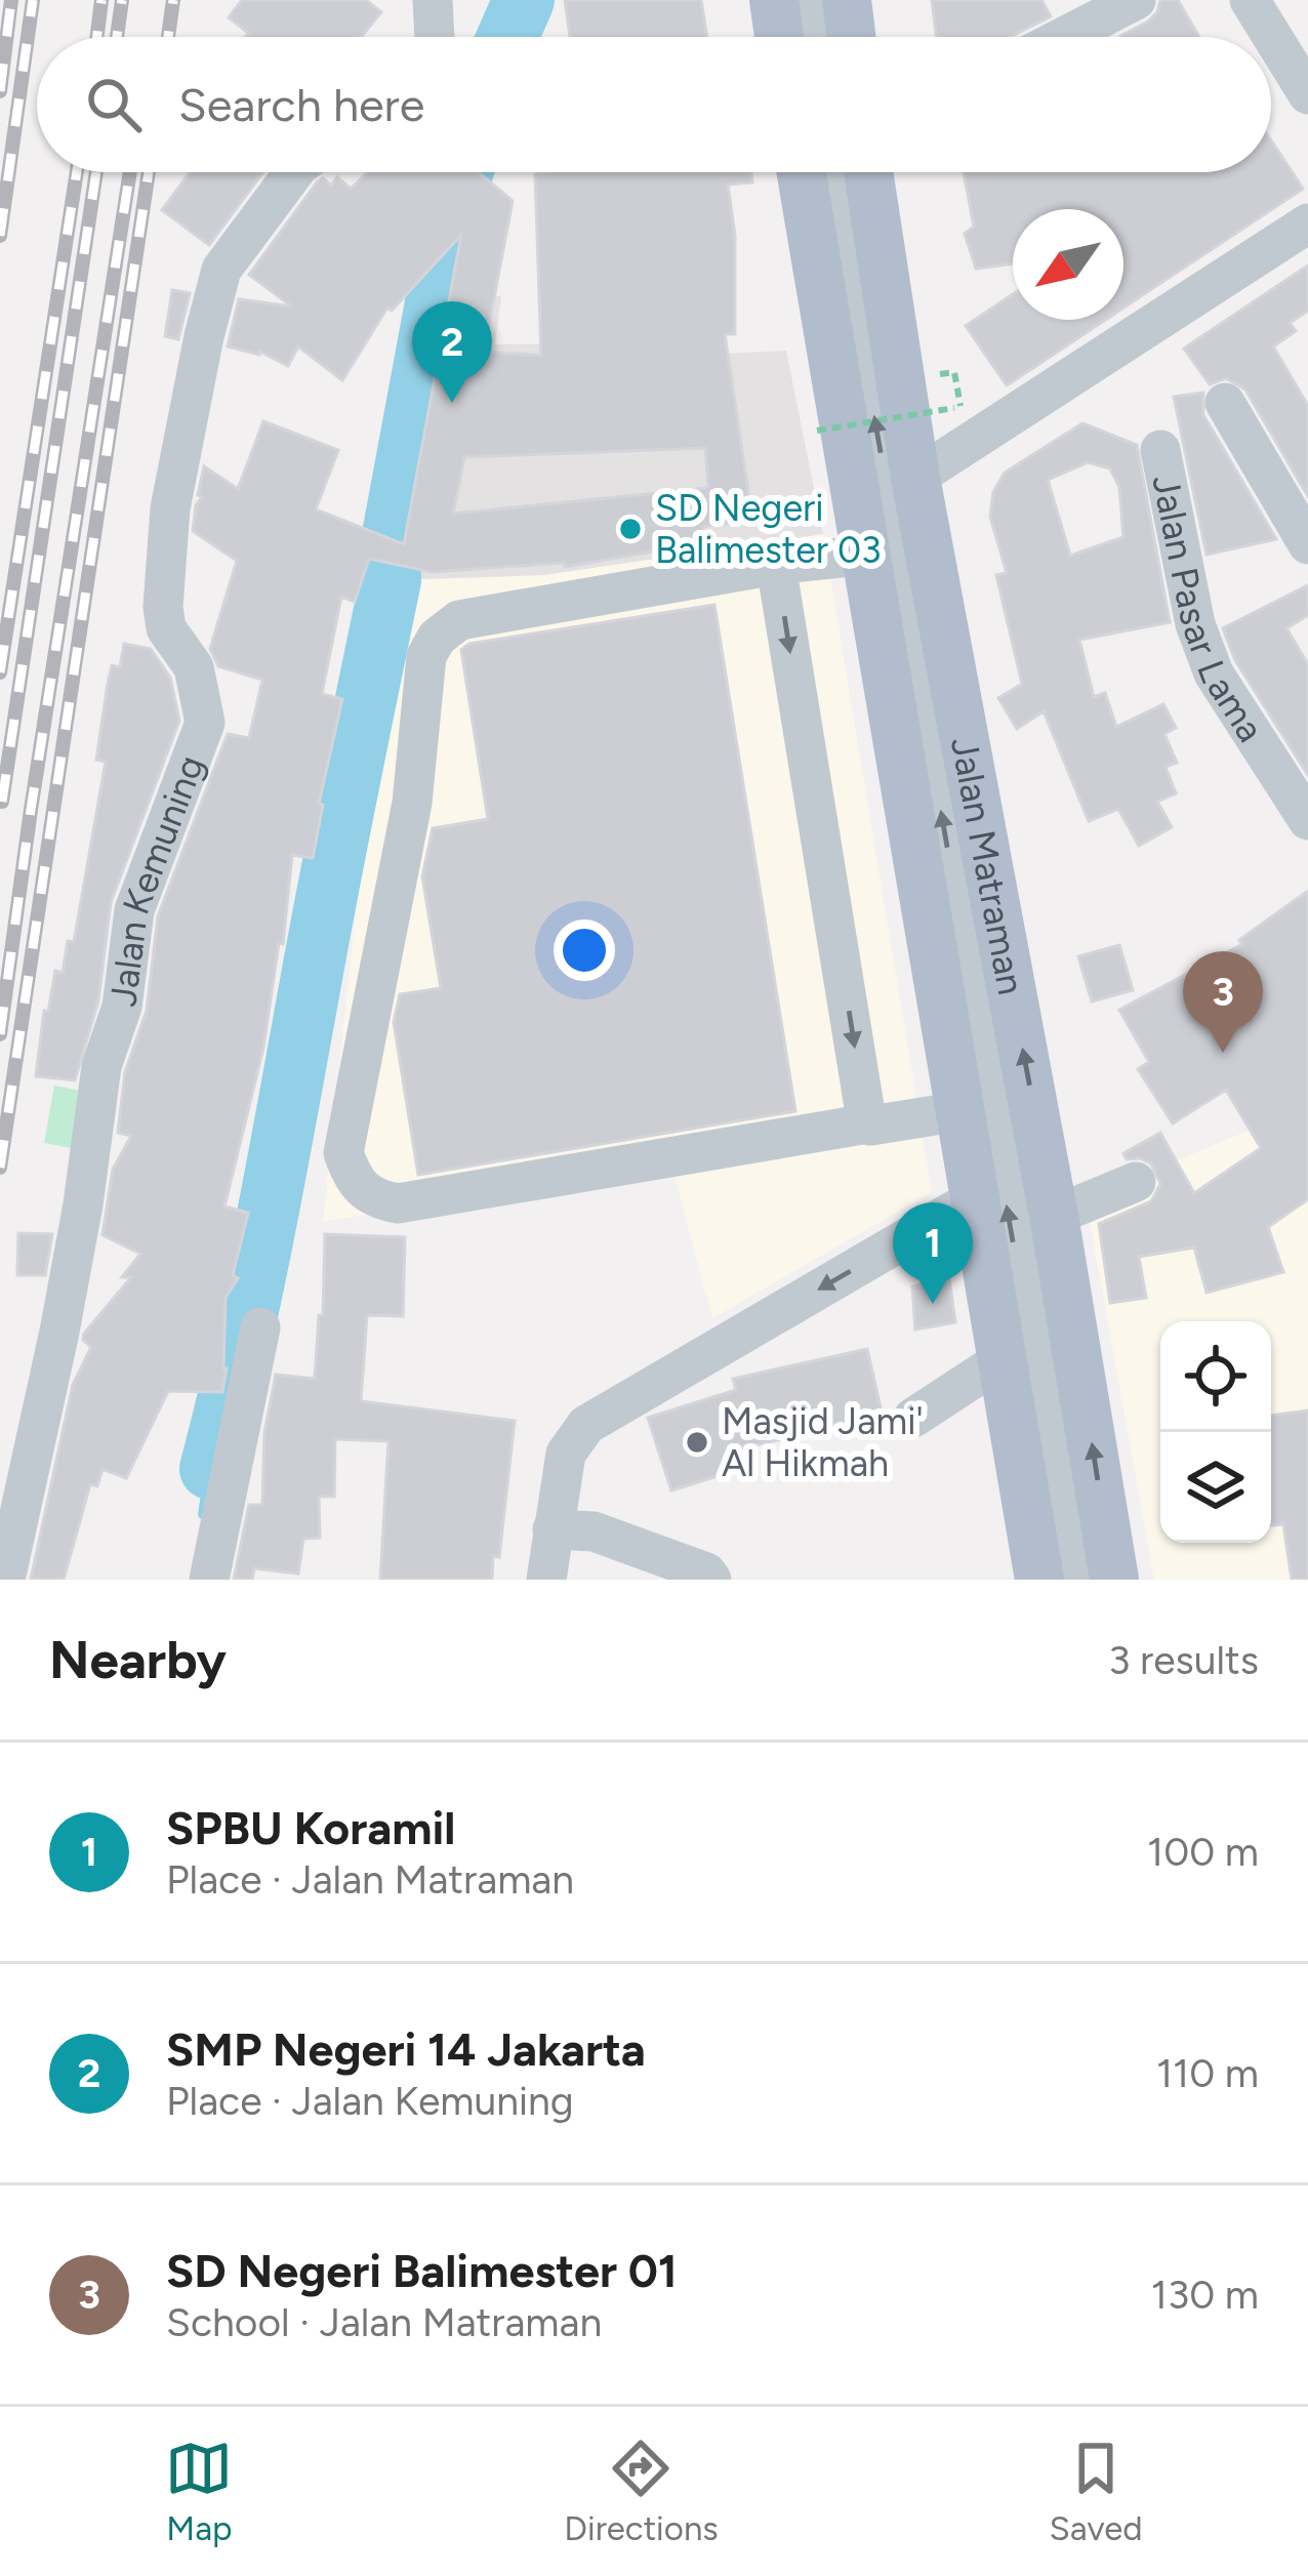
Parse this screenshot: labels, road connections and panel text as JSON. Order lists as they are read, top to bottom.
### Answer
{
  "streets": {
    "main road": ["Jalan Matraman"],
    "street": ["Jalan Pasar Lama", "Jalan Kemuning"]
  },
  "places": ["SD Negeri Balimester 03", "Masjid Jami' Al Hikmah"],
  "north": "bottom left",
  "page": {
    "search": "Search here",
    "pins": ["2", "3", "1"],
    "heading": ["Nearby", "3 results"],
    "list": [
      {
        "mark": "1",
        "name": "SPBU Koramil",
        "note": "Place · Jalan Matraman",
        "value": "100 m"
      },
      {
        "mark": "2",
        "name": "SMP Negeri 14 Jakarta",
        "note": "Place · Jalan Kemuning",
        "value": "110 m"
      },
      {
        "mark": "3",
        "name": "SD Negeri Balimester 01",
        "note": "School · Jalan Matraman",
        "value": "130 m"
      }
    ],
    "nav": ["Map", "Directions", "Saved"]
  }
}
